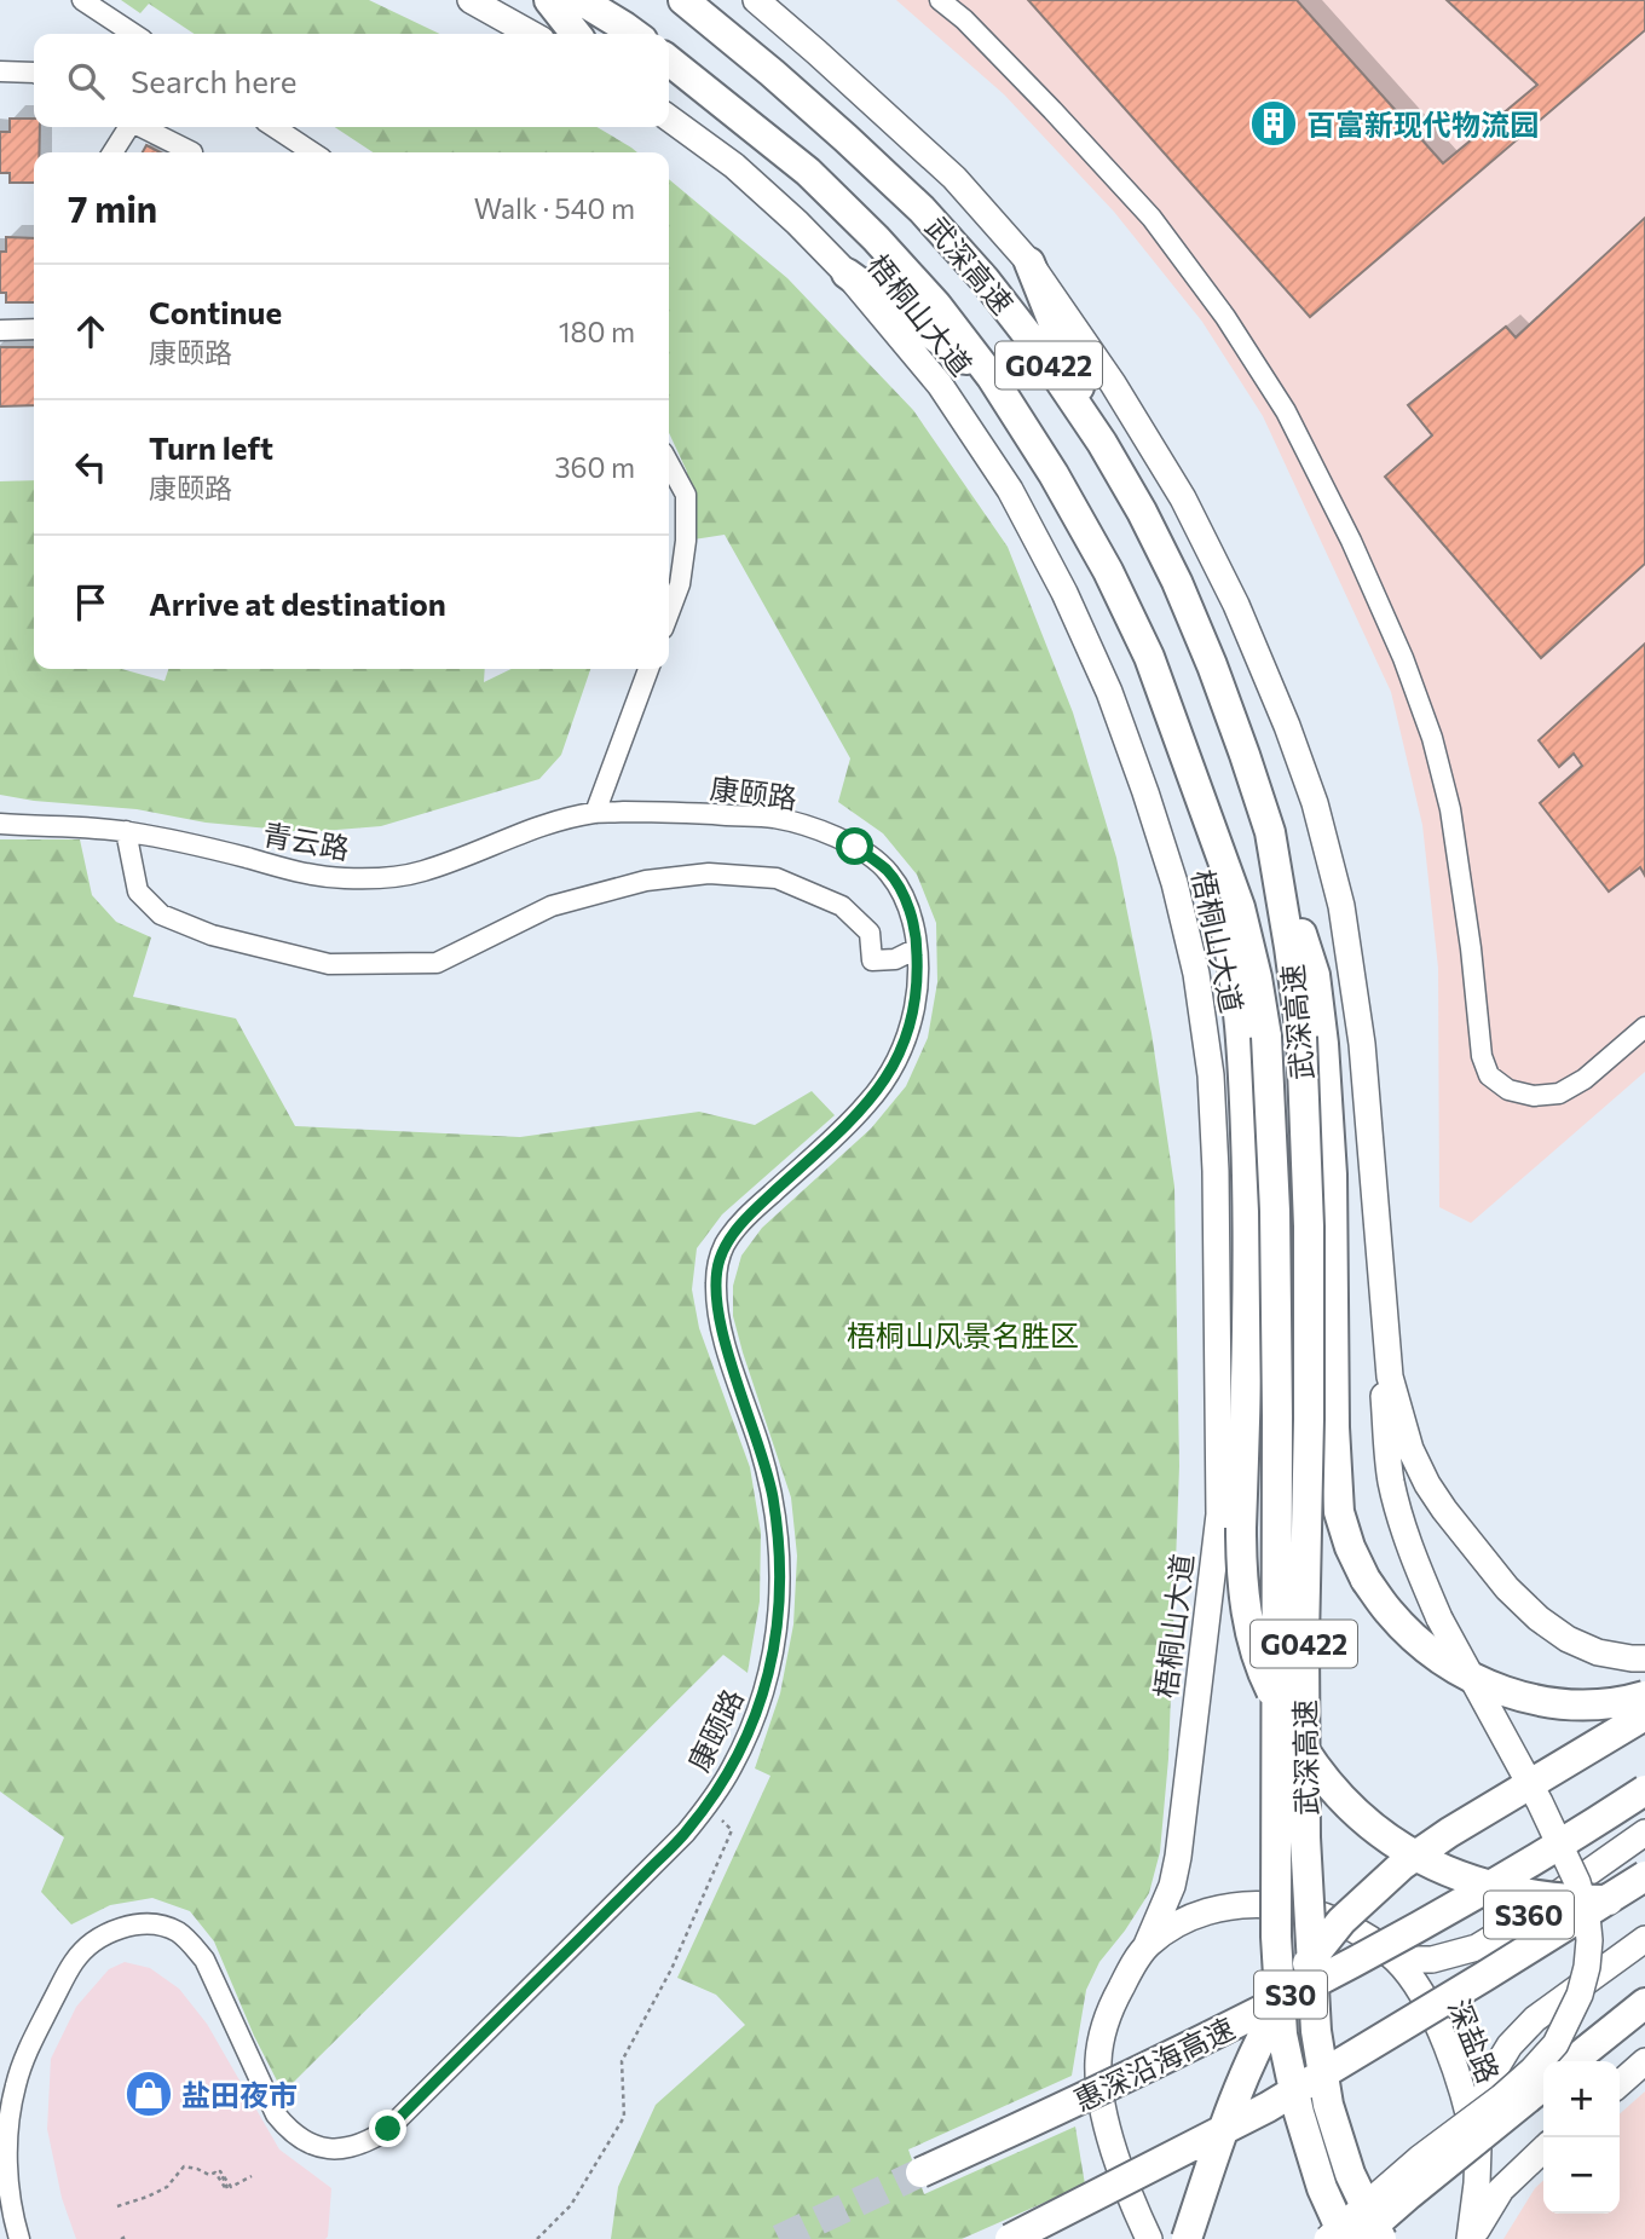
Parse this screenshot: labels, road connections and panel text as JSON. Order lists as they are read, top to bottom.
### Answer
{
  "streets": {
    "highway": [
      "武深高速",
      "G0422",
      "S30",
      "惠深沿海高速"
    ],
    "main road": ["梧桐山大道", "S360", "深盐路"],
    "street": ["康颐路", "青云路"]
  },
  "crossings": [
    ["梧桐山大道", "深盐路"],
    ["康颐路", "青云路"],
    ["S360", "深盐路"]
  ],
  "parks": ["梧桐山风景名胜区"],
  "places": {
    "building": ["百富新现代物流园"],
    "shop": ["盐田夜市"]
  },
  "page": {
    "search": "Search here",
    "heading": ["7 min", "Walk · 540 m"],
    "list": [
      ["Continue", "康颐路", "180 m"],
      ["Turn left", "康颐路", "360 m"],
      "Arrive at destination"
    ],
    "map_buttons": ["+", "−"]
  }
}
